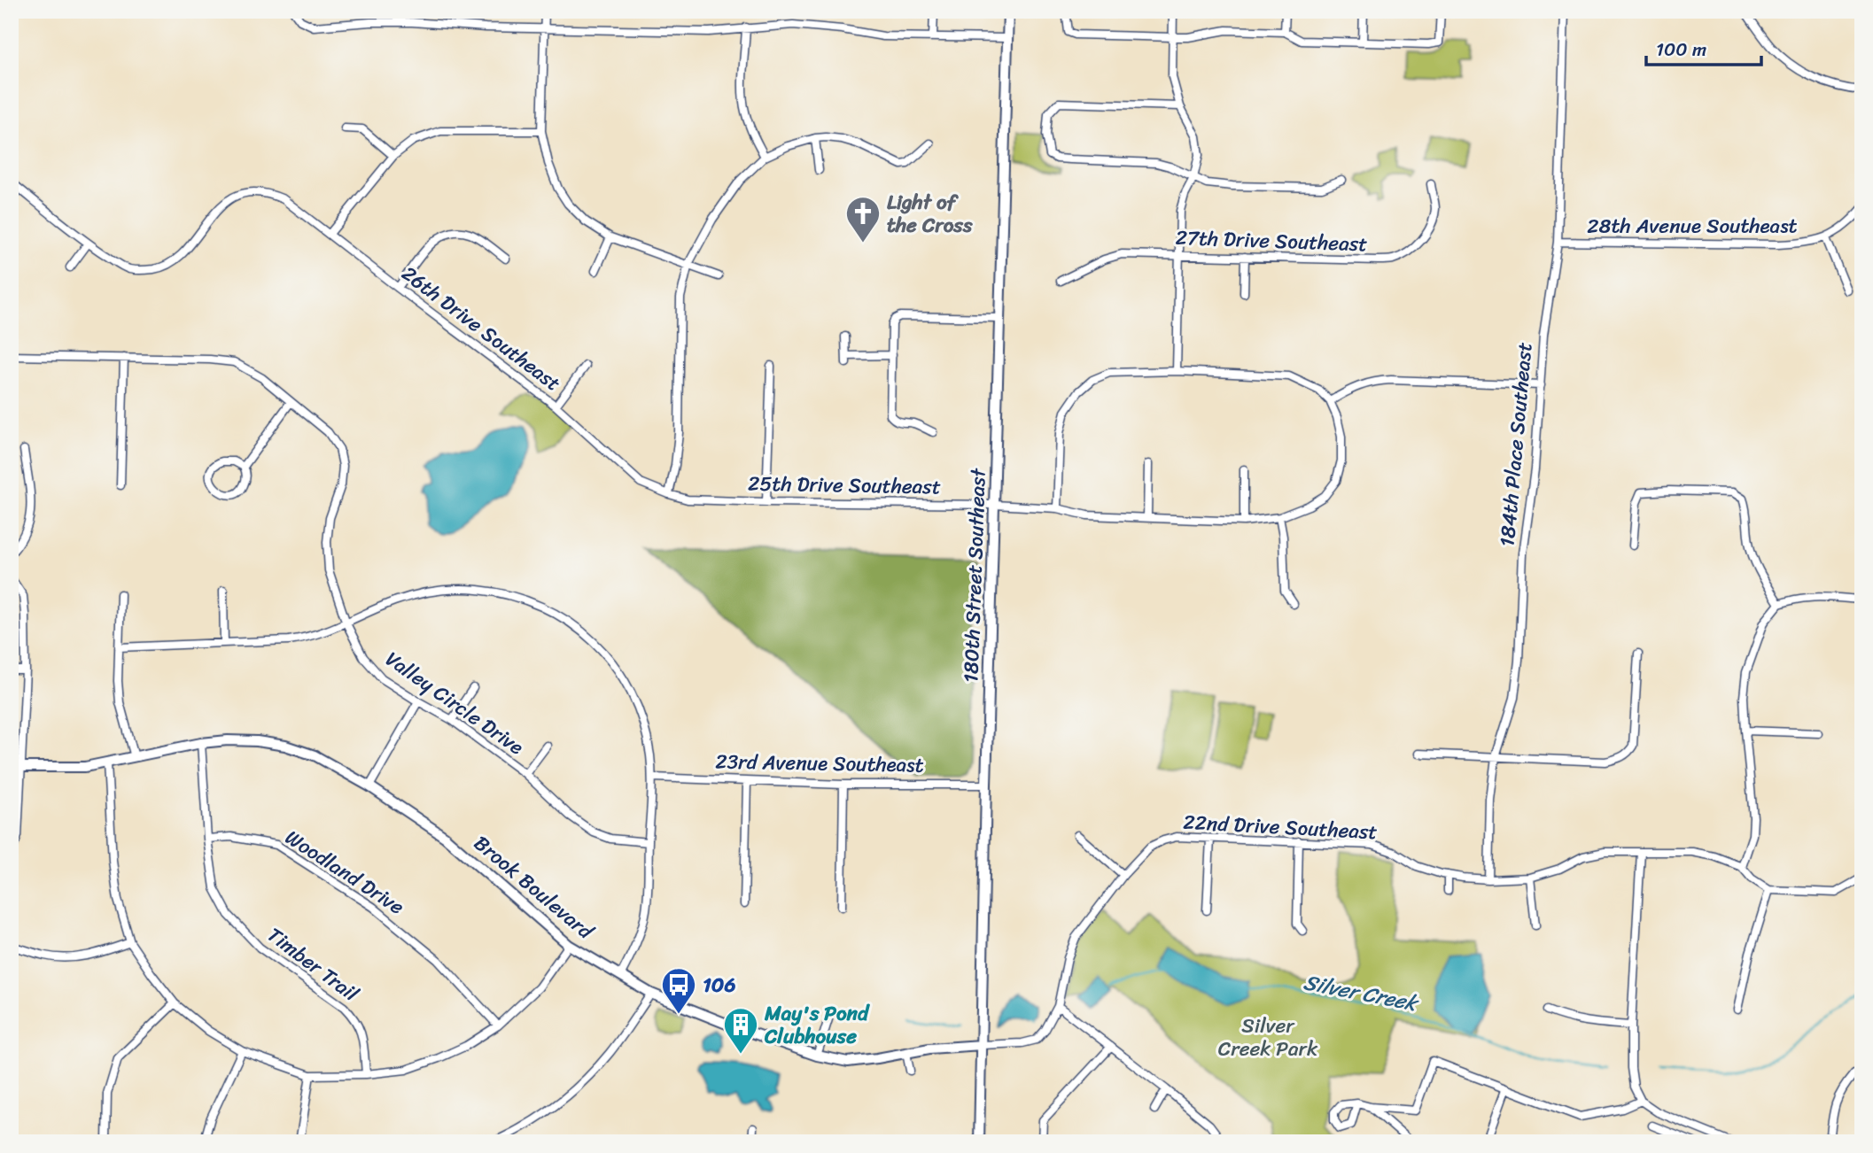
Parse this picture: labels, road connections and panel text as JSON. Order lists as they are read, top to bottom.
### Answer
{
  "streets": {
    "street": [
      "28th Avenue Southeast",
      "27th Drive Southeast",
      "26th Drive Southeast",
      "184th Place Southeast",
      "25th Drive Southeast",
      "180th Street Southeast",
      "Valley Circle Drive",
      "23rd Avenue Southeast",
      "22nd Drive Southeast",
      "Woodland Drive",
      "Brook Boulevard",
      "Timber Trail"
    ]
  },
  "crossings": [
    ["28th Avenue Southeast", "184th Place Southeast"],
    ["26th Drive Southeast", "25th Drive Southeast"],
    ["184th Place Southeast", "22nd Drive Southeast"],
    ["25th Drive Southeast", "180th Street Southeast"],
    ["180th Street Southeast", "23rd Avenue Southeast"],
    ["180th Street Southeast", "22nd Drive Southeast"],
    ["180th Street Southeast", "Brook Boulevard"],
    ["22nd Drive Southeast", "Brook Boulevard"],
    ["Woodland Drive", "Timber Trail"],
    ["Brook Boulevard", "Timber Trail"]
  ],
  "water": ["Silver Creek"],
  "parks": ["Silver Creek Park"],
  "places": {
    "church": ["Light of the Cross"],
    "bus stop": ["106"],
    "building": ["May's Pond Clubhouse"]
  },
  "scale_bar": "100 m"
}
